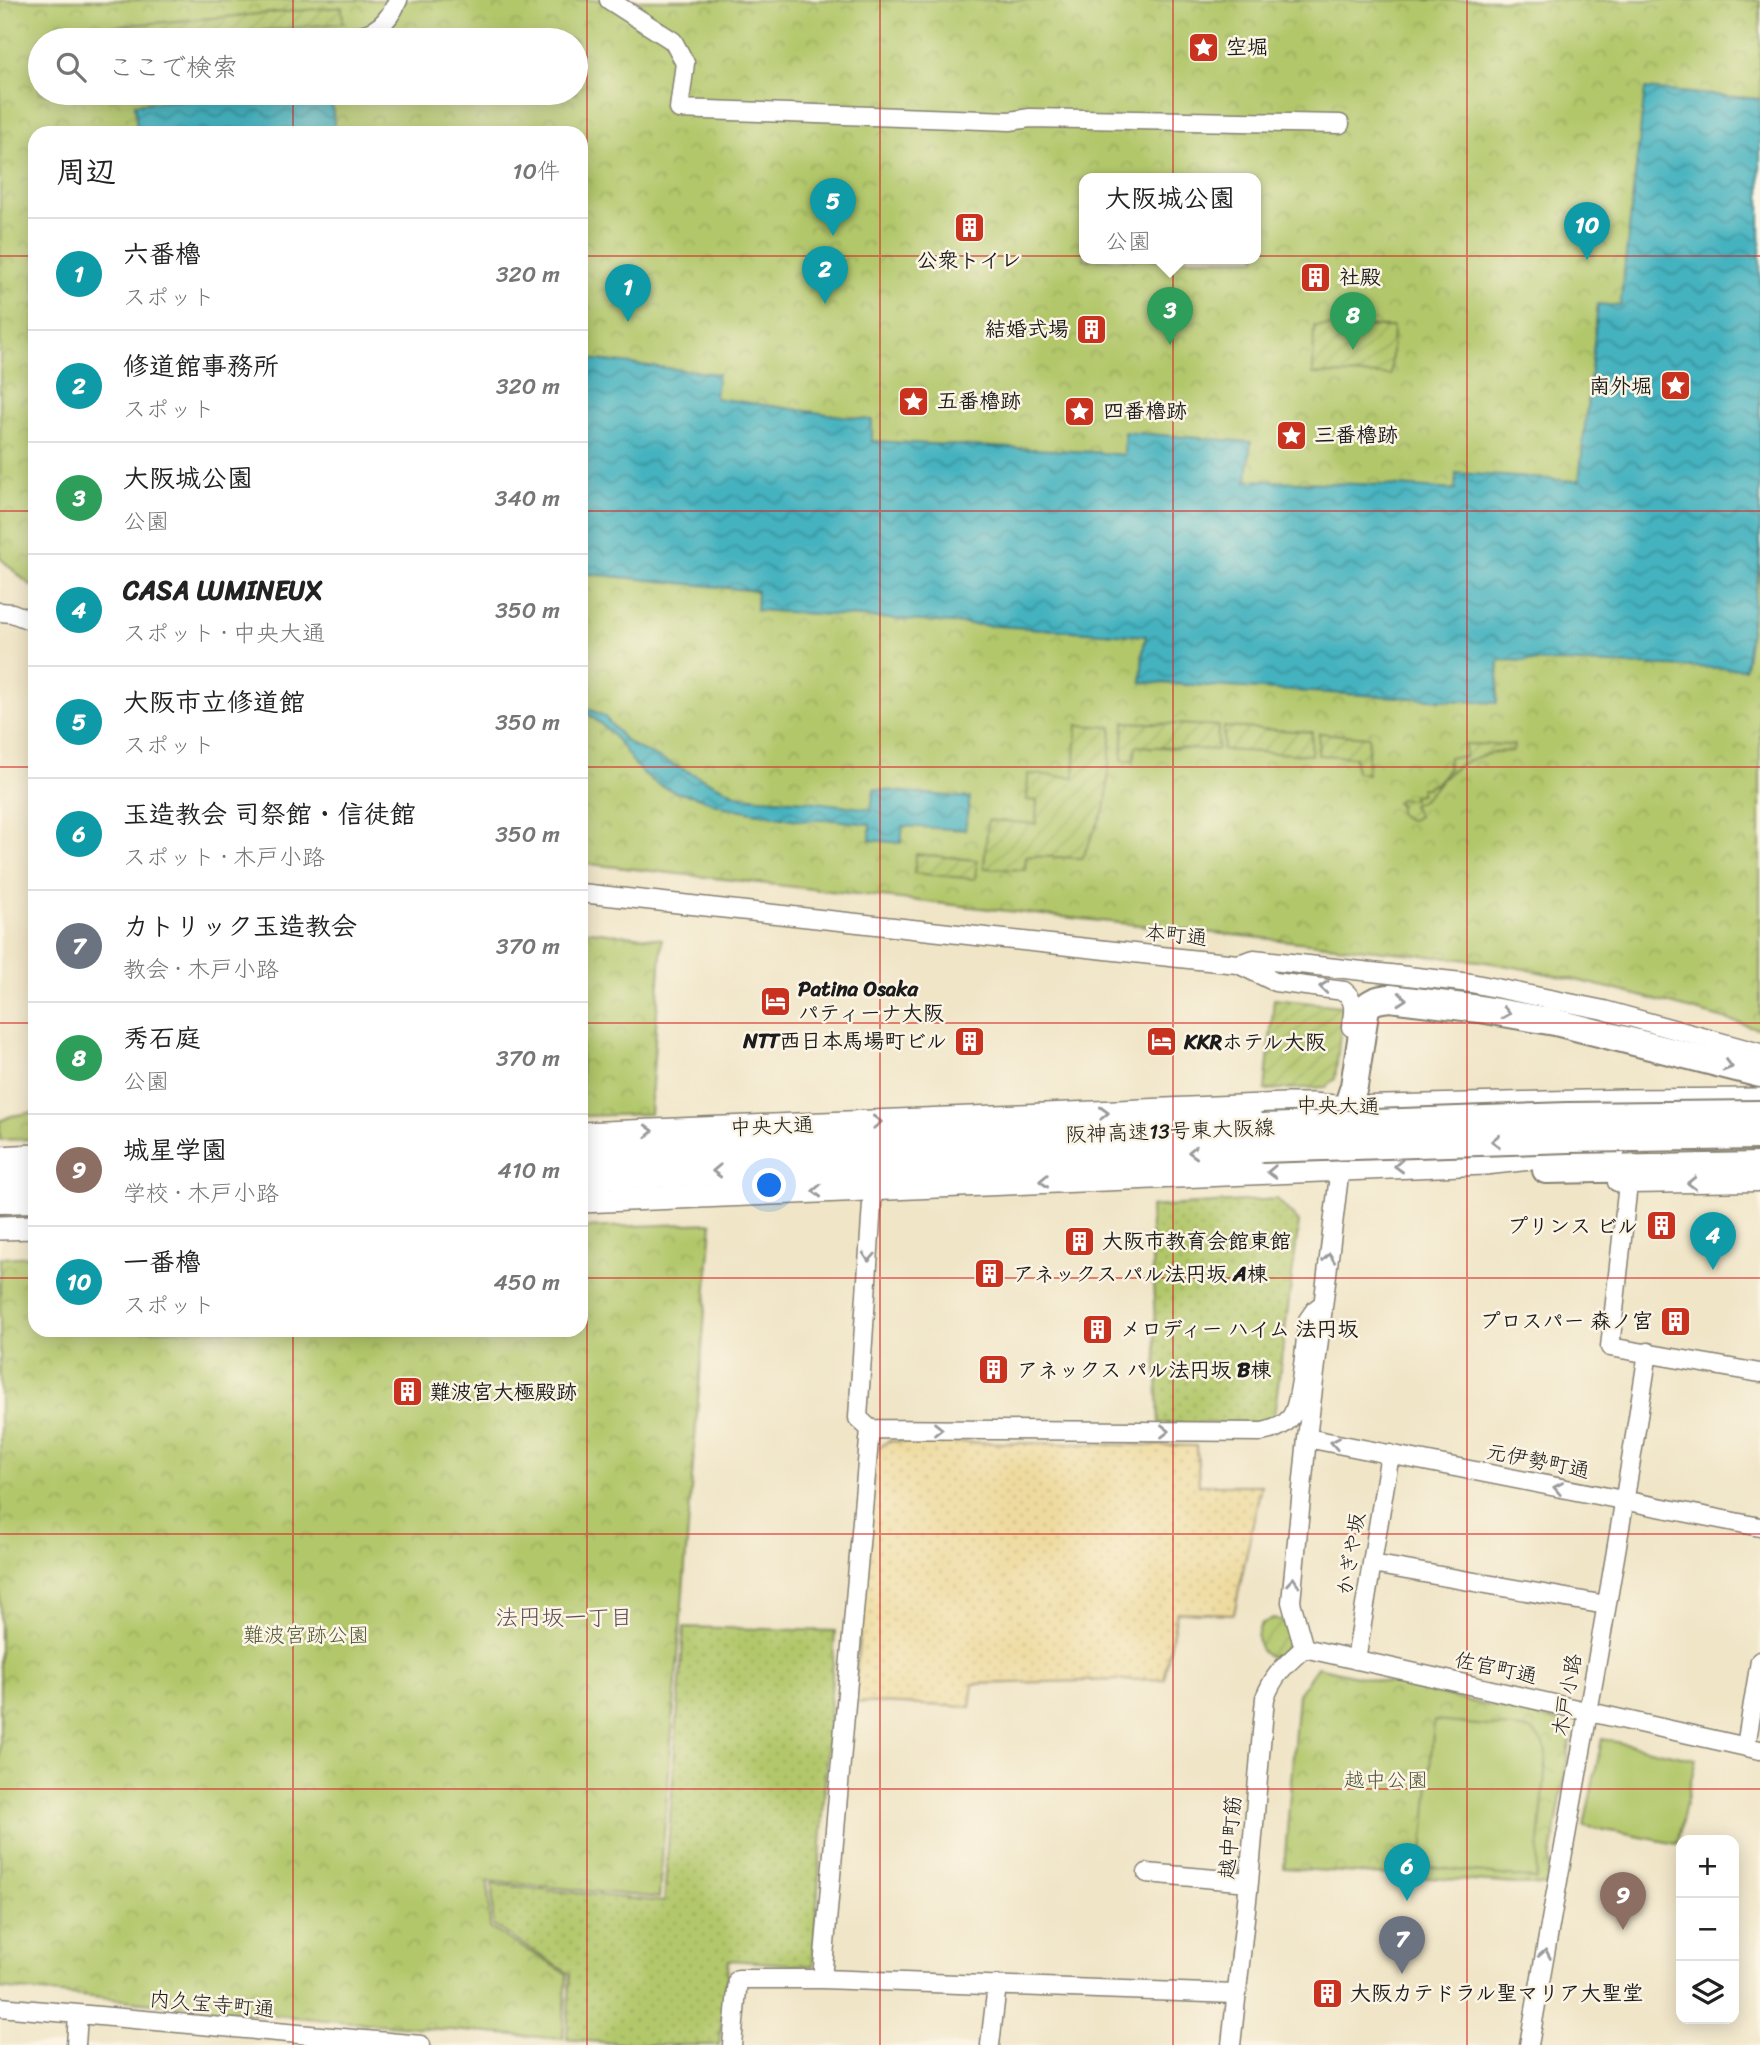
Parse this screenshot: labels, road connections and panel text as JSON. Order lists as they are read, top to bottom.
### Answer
{
  "streets": {
    "highway": ["阪神高速13号東大阪線"],
    "main road": ["中央大通"],
    "street": [
      "本町通",
      "元伊勢町通",
      "かぎや坂",
      "佐官町通",
      "木戸小路",
      "越中町筋",
      "内久宝寺町通"
    ]
  },
  "crossings": [
    ["元伊勢町通", "かぎや坂"],
    ["元伊勢町通", "木戸小路"],
    ["かぎや坂", "佐官町通"],
    ["佐官町通", "木戸小路"],
    ["佐官町通", "越中町筋"]
  ],
  "one_way": ["木戸小路"],
  "districts": ["法円坂一丁目"],
  "parks": ["難波宮跡公園", "越中公園"],
  "places": {
    "place": [
      "空堀",
      "南外堀",
      "五番櫓跡",
      "四番櫓跡",
      "三番櫓跡"
    ],
    "building": [
      "公衆トイレ",
      "社殿",
      "結婚式場",
      "NTT西日本馬場町ビル",
      "プリンス ビル",
      "大阪市教育会館東館",
      "アネックス パル法円坂 A棟",
      "プロスパー 森ノ宮",
      "メロディー ハイム 法円坂",
      "アネックス パル法円坂 B棟",
      "難波宮大極殿跡",
      "大阪カテドラル聖マリア大聖堂"
    ],
    "hotel": ["Patina Osaka パティーナ大阪", "KKRホテル大阪"]
  },
  "page": {
    "search": "ここで検索",
    "heading": ["周辺", "10件"],
    "popup": ["大阪城公園", "公園"],
    "pins": [
      "5",
      "10",
      "2",
      "1",
      "3",
      "8",
      "4",
      "6",
      "9",
      "7"
    ],
    "list": [
      {
        "mark": "1",
        "name": "六番櫓",
        "note": "スポット",
        "value": "320 m"
      },
      {
        "mark": "2",
        "name": "修道館事務所",
        "note": "スポット",
        "value": "320 m"
      },
      {
        "mark": "3",
        "name": "大阪城公園",
        "note": "公園",
        "value": "340 m"
      },
      {
        "mark": "4",
        "name": "CASA LUMINEUX",
        "note": "スポット · 中央大通",
        "value": "350 m"
      },
      {
        "mark": "5",
        "name": "大阪市立修道館",
        "note": "スポット",
        "value": "350 m"
      },
      {
        "mark": "6",
        "name": "玉造教会 司祭館・信徒館",
        "note": "スポット · 木戸小路",
        "value": "350 m"
      },
      {
        "mark": "7",
        "name": "カトリック玉造教会",
        "note": "教会 · 木戸小路",
        "value": "370 m"
      },
      {
        "mark": "8",
        "name": "秀石庭",
        "note": "公園",
        "value": "370 m"
      },
      {
        "mark": "9",
        "name": "城星学園",
        "note": "学校 · 木戸小路",
        "value": "410 m"
      },
      {
        "mark": "10",
        "name": "一番櫓",
        "note": "スポット",
        "value": "450 m"
      }
    ],
    "map_buttons": ["+", "−"]
  }
}
